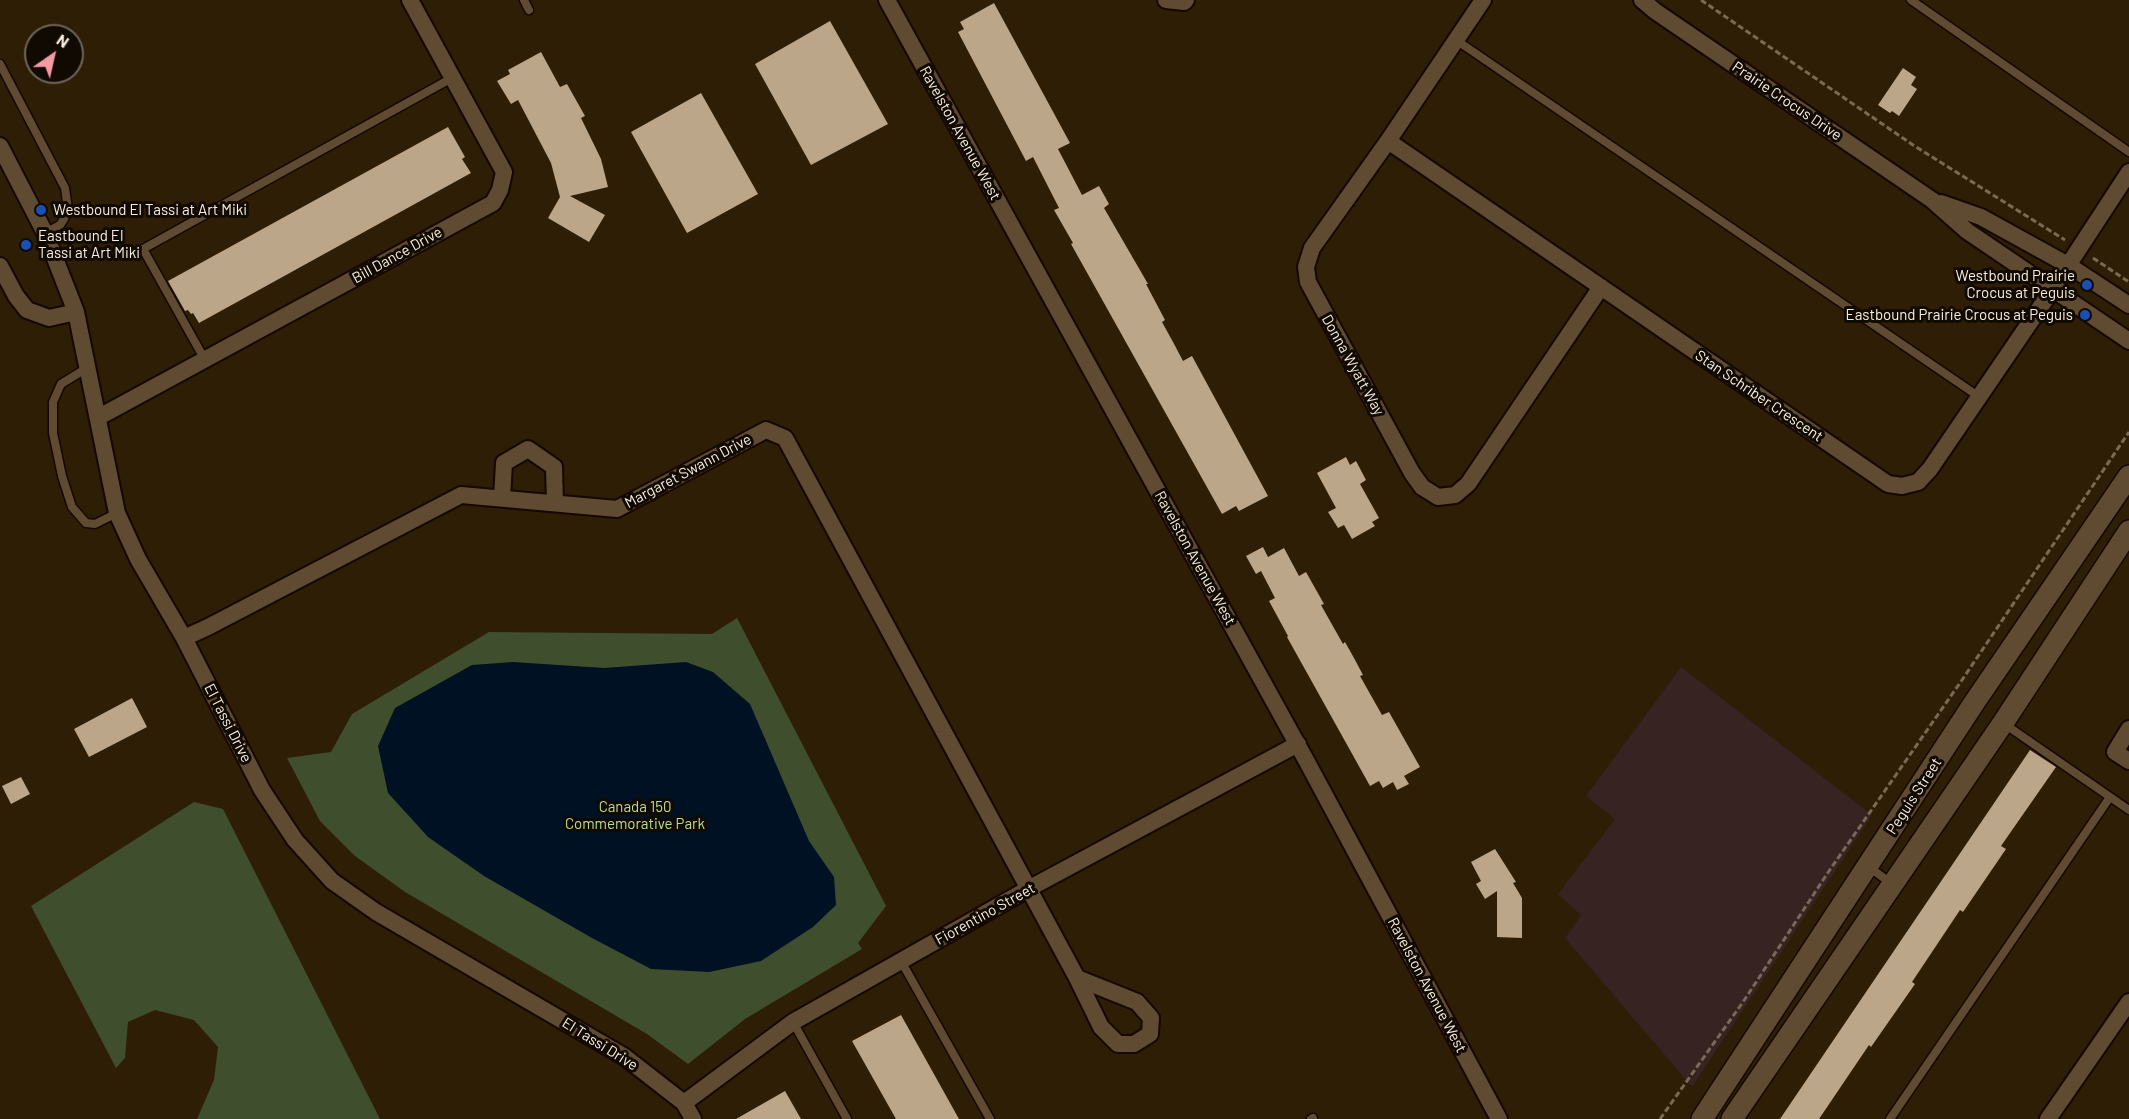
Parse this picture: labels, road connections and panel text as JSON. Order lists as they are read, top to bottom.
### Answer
{
  "streets": {
    "street": [
      "Prairie Crocus Drive",
      "Ravelston Avenue West",
      "Bill Dance Drive",
      "Donna Wyatt Way",
      "Stan Schriber Crescent",
      "Margaret Swann Drive",
      "El Tassi Drive",
      "Peguis Street",
      "Fiorentino Street"
    ]
  },
  "crossings": [
    ["Prairie Crocus Drive", "Stan Schriber Crescent"],
    ["Ravelston Avenue West", "Fiorentino Street"],
    ["Bill Dance Drive", "El Tassi Drive"],
    ["Donna Wyatt Way", "Stan Schriber Crescent"],
    ["Margaret Swann Drive", "El Tassi Drive"],
    ["Margaret Swann Drive", "Fiorentino Street"],
    ["El Tassi Drive", "Fiorentino Street"]
  ],
  "parks": ["Canada 150 Commemorative Park"],
  "places": [
    "Westbound El Tassi at Art Miki",
    "Eastbound El Tassi at Art Miki",
    "Westbound Prairie Crocus at Peguis",
    "Eastbound Prairie Crocus at Peguis"
  ],
  "north": "top right"
}
